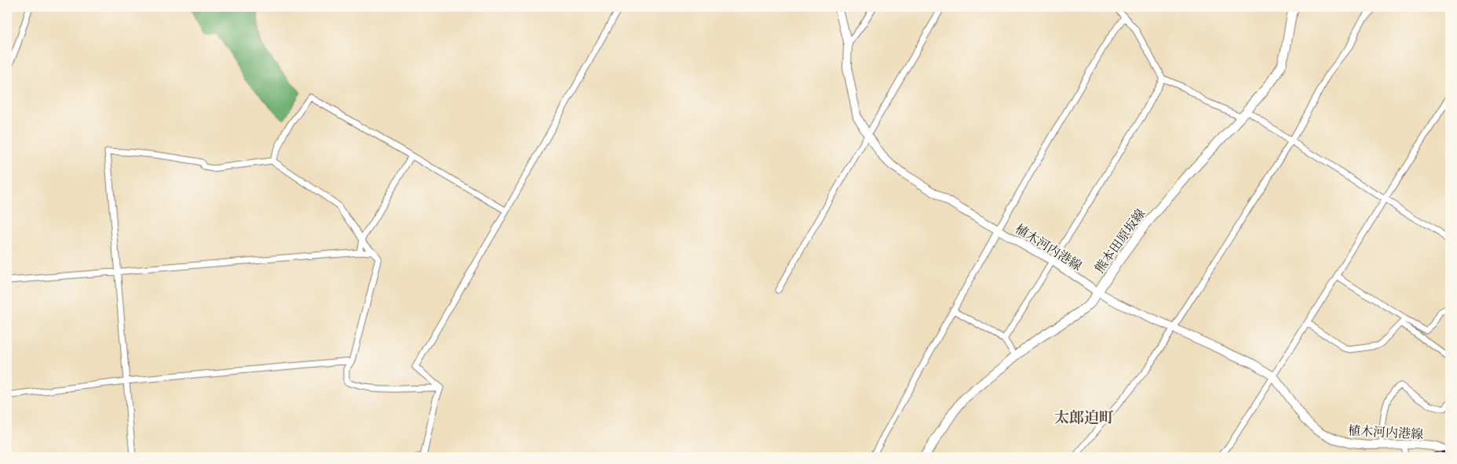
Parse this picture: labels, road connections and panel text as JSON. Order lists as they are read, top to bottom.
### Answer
{
  "streets": {
    "main road": ["熊本田原坂線", "植木河内港線"]
  },
  "crossings": [
    ["熊本田原坂線", "植木河内港線"]
  ],
  "districts": ["太郎迫町"]
}
